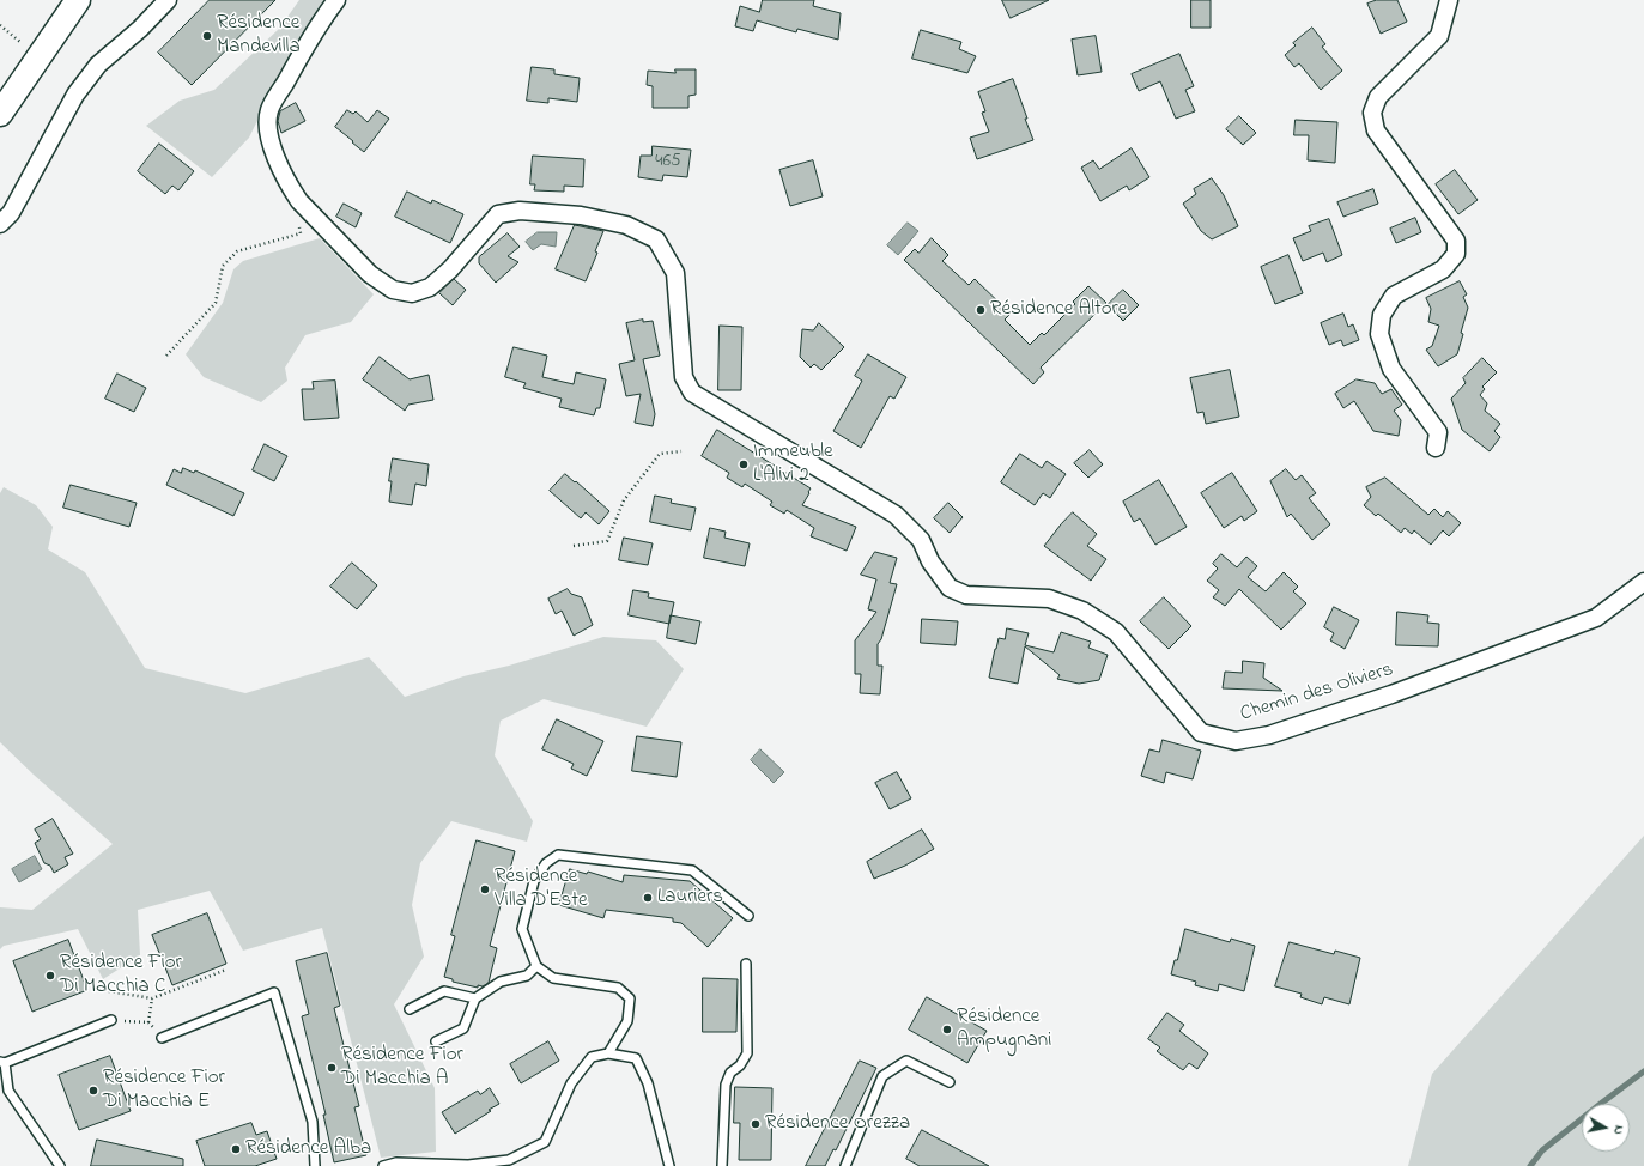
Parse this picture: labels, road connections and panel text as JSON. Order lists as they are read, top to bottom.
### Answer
{
  "streets": {
    "street": ["Chemin des Oliviers"]
  },
  "places": [
    "Résidence Mandevilla",
    "Résidence Altore",
    "Immeuble L'Alivi 2",
    "Résidence Villa D'Este",
    "Lauriers",
    "Résidence Fior Di Macchia C",
    "Résidence Ampugnani",
    "Résidence Fior Di Macchia A",
    "Résidence Fior Di Macchia E",
    "Résidence Orezza",
    "Résidence Alba"
  ],
  "house_numbers": ["465"],
  "north": "right"
}
